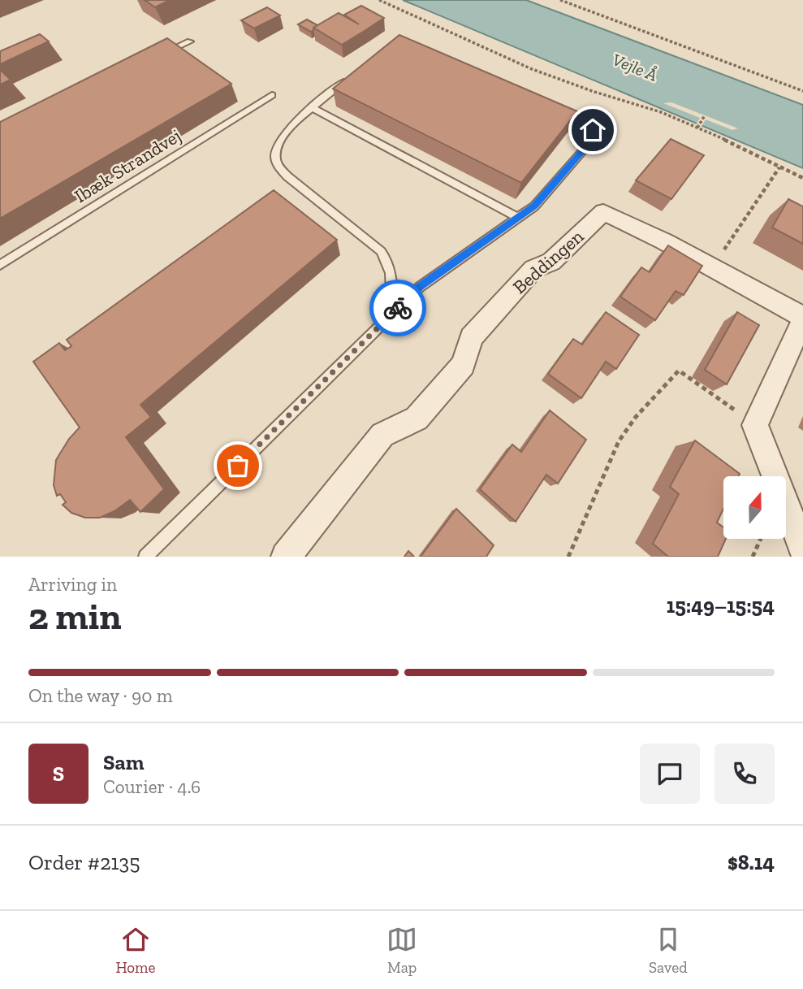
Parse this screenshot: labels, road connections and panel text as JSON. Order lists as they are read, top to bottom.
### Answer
{
  "streets": {
    "street": ["Beddingen"],
    "lane": ["Ibæk Strandvej"]
  },
  "water": ["Vejle Å"],
  "north": "top",
  "page": {
    "heading": ["2 min", "Arriving in", "15:49–15:54"],
    "panel": [
      "Sam",
      "Courier · 4.6",
      "Order #2135",
      "$8.14"
    ],
    "bar": "On the way · 90 m",
    "round": "S",
    "tabs": ["Home", "Map", "Saved"]
  }
}
